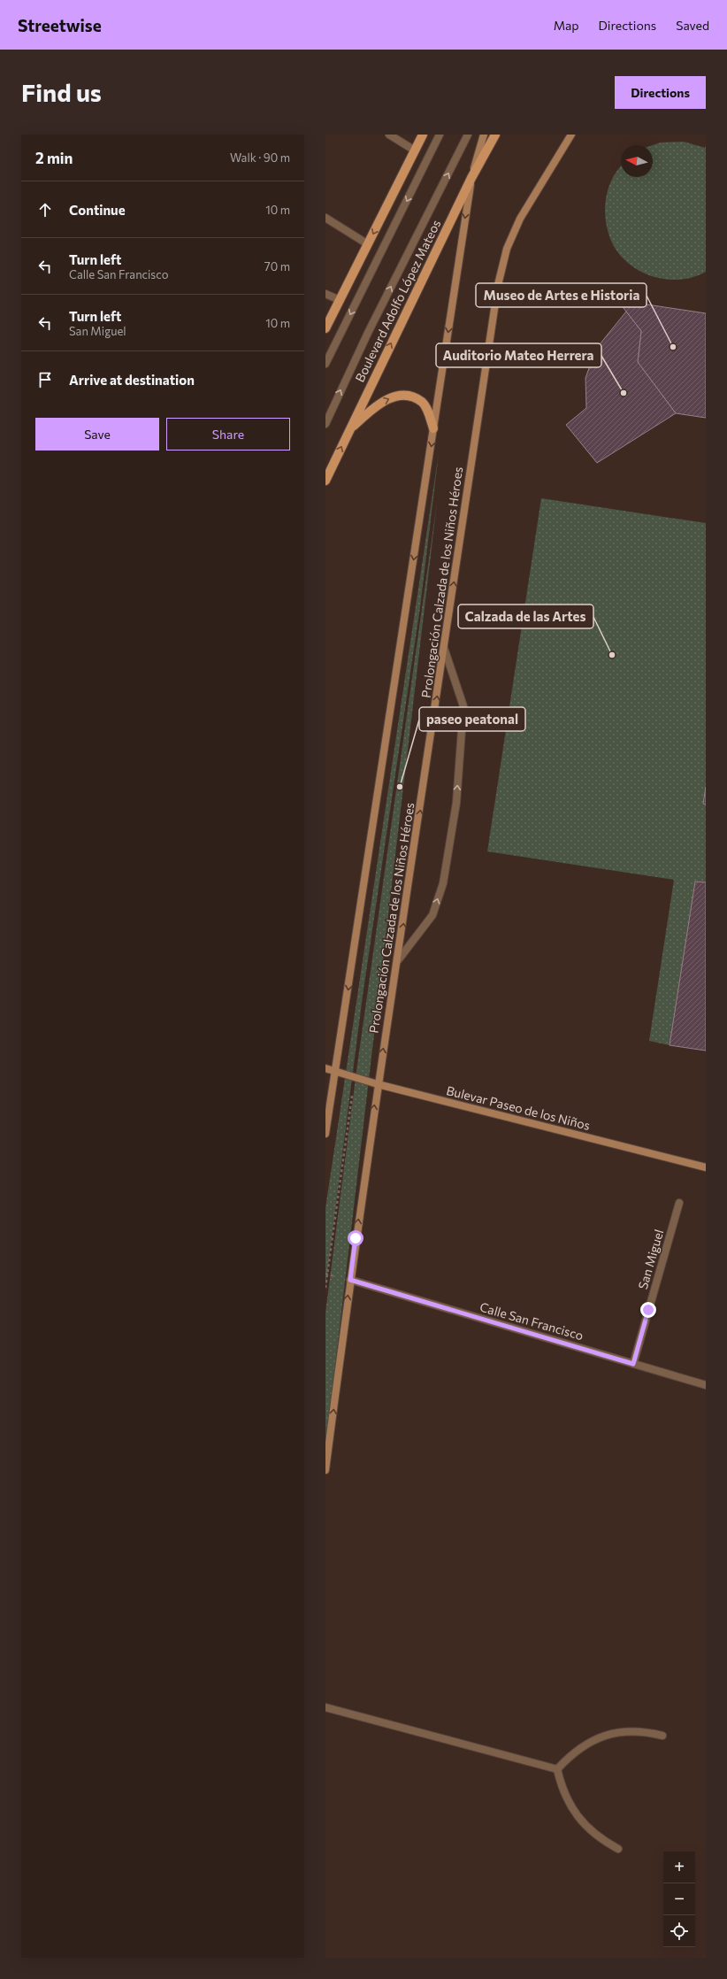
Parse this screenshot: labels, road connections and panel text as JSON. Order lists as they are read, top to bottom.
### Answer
{
  "streets": {
    "main road": ["Boulevard Adolfo López Mateos"],
    "street": [
      "Prolongación Calzada de los Niños Héroes",
      "Bulevar Paseo de los Niños",
      "San Miguel",
      "Calle San Francisco"
    ]
  },
  "crossings": [
    ["Prolongación Calzada de los Niños Héroes", "Bulevar Paseo de los Niños"],
    ["Prolongación Calzada de los Niños Héroes", "Calle San Francisco"],
    ["San Miguel", "Calle San Francisco"]
  ],
  "places": [
    "Museo de Artes e Historia",
    "Auditorio Mateo Herrera",
    "Calzada de las Artes",
    "paseo peatonal"
  ],
  "north": "left",
  "page": {
    "header": "Streetwise",
    "nav": ["Map", "Directions", "Saved"],
    "buttons": [
      "Directions",
      ["Save", "Share"]
    ],
    "title": "Find us",
    "heading": ["2 min", "Walk · 90 m"],
    "list": [
      ["Continue", "10 m"],
      ["Turn left", "Calle San Francisco", "70 m"],
      ["Turn left", "San Miguel", "10 m"],
      "Arrive at destination"
    ],
    "map_buttons": ["+", "−"]
  }
}
